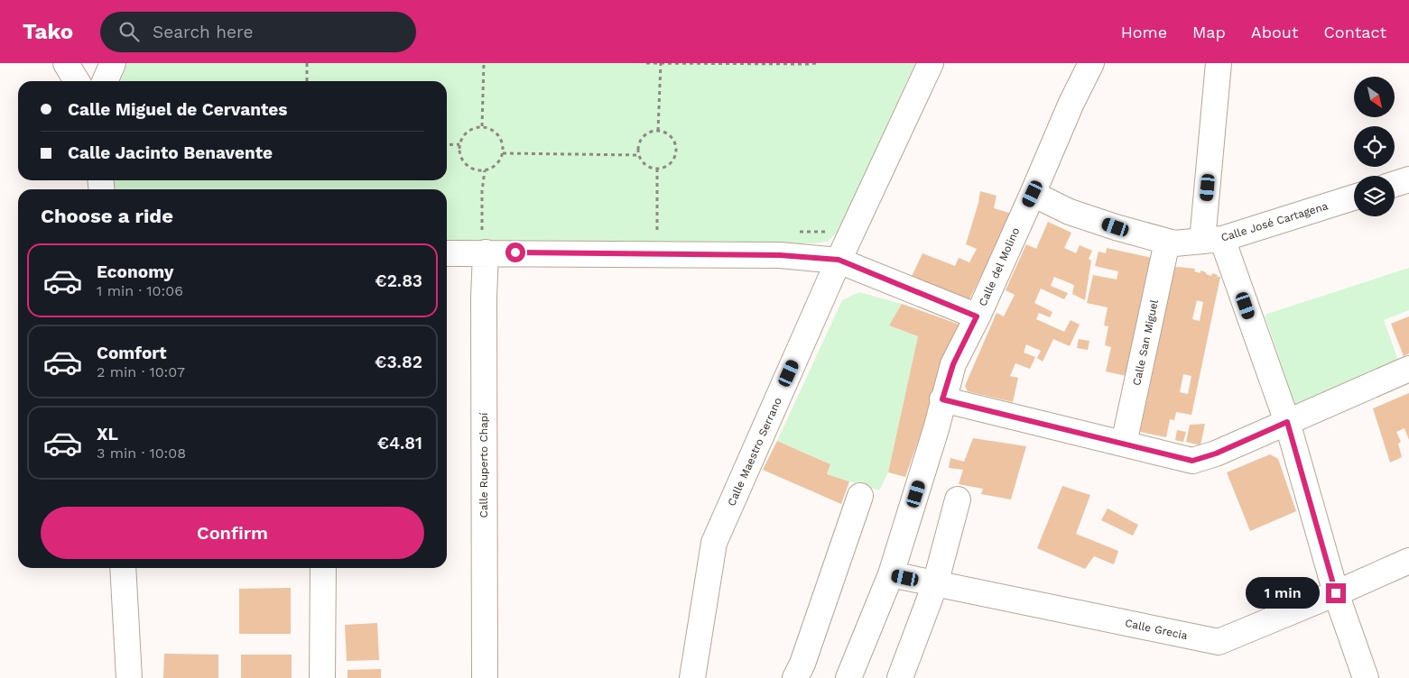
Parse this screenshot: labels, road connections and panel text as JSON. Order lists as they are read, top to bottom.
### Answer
{
  "streets": {
    "street": [
      "Calle José Cartagena",
      "Calle del Molino",
      "Calle San Miguel",
      "Calle Maestro Serrano",
      "Calle Ruperto Chapí",
      "Calle Grecia"
    ]
  },
  "crossings": [
    ["Calle José Cartagena", "Calle del Molino"],
    ["Calle José Cartagena", "Calle San Miguel"],
    ["Calle del Molino", "Calle Grecia"]
  ],
  "north": "bottom right",
  "page": {
    "header": "Tako",
    "search": "Search here",
    "nav": [
      "Home",
      "Map",
      "About",
      "Contact"
    ],
    "banner": ["Calle Miguel de Cervantes", "Calle Jacinto Benavente"],
    "heading": "Choose a ride",
    "list": [
      {
        "name": "Economy",
        "note": "1 min · 10:06",
        "value": "€2.83"
      },
      {
        "name": "Comfort",
        "note": "2 min · 10:07",
        "value": "€3.82"
      },
      {
        "name": "XL",
        "note": "3 min · 10:08",
        "value": "€4.81"
      }
    ],
    "buttons": "Confirm",
    "bubble": "1 min"
  }
}
